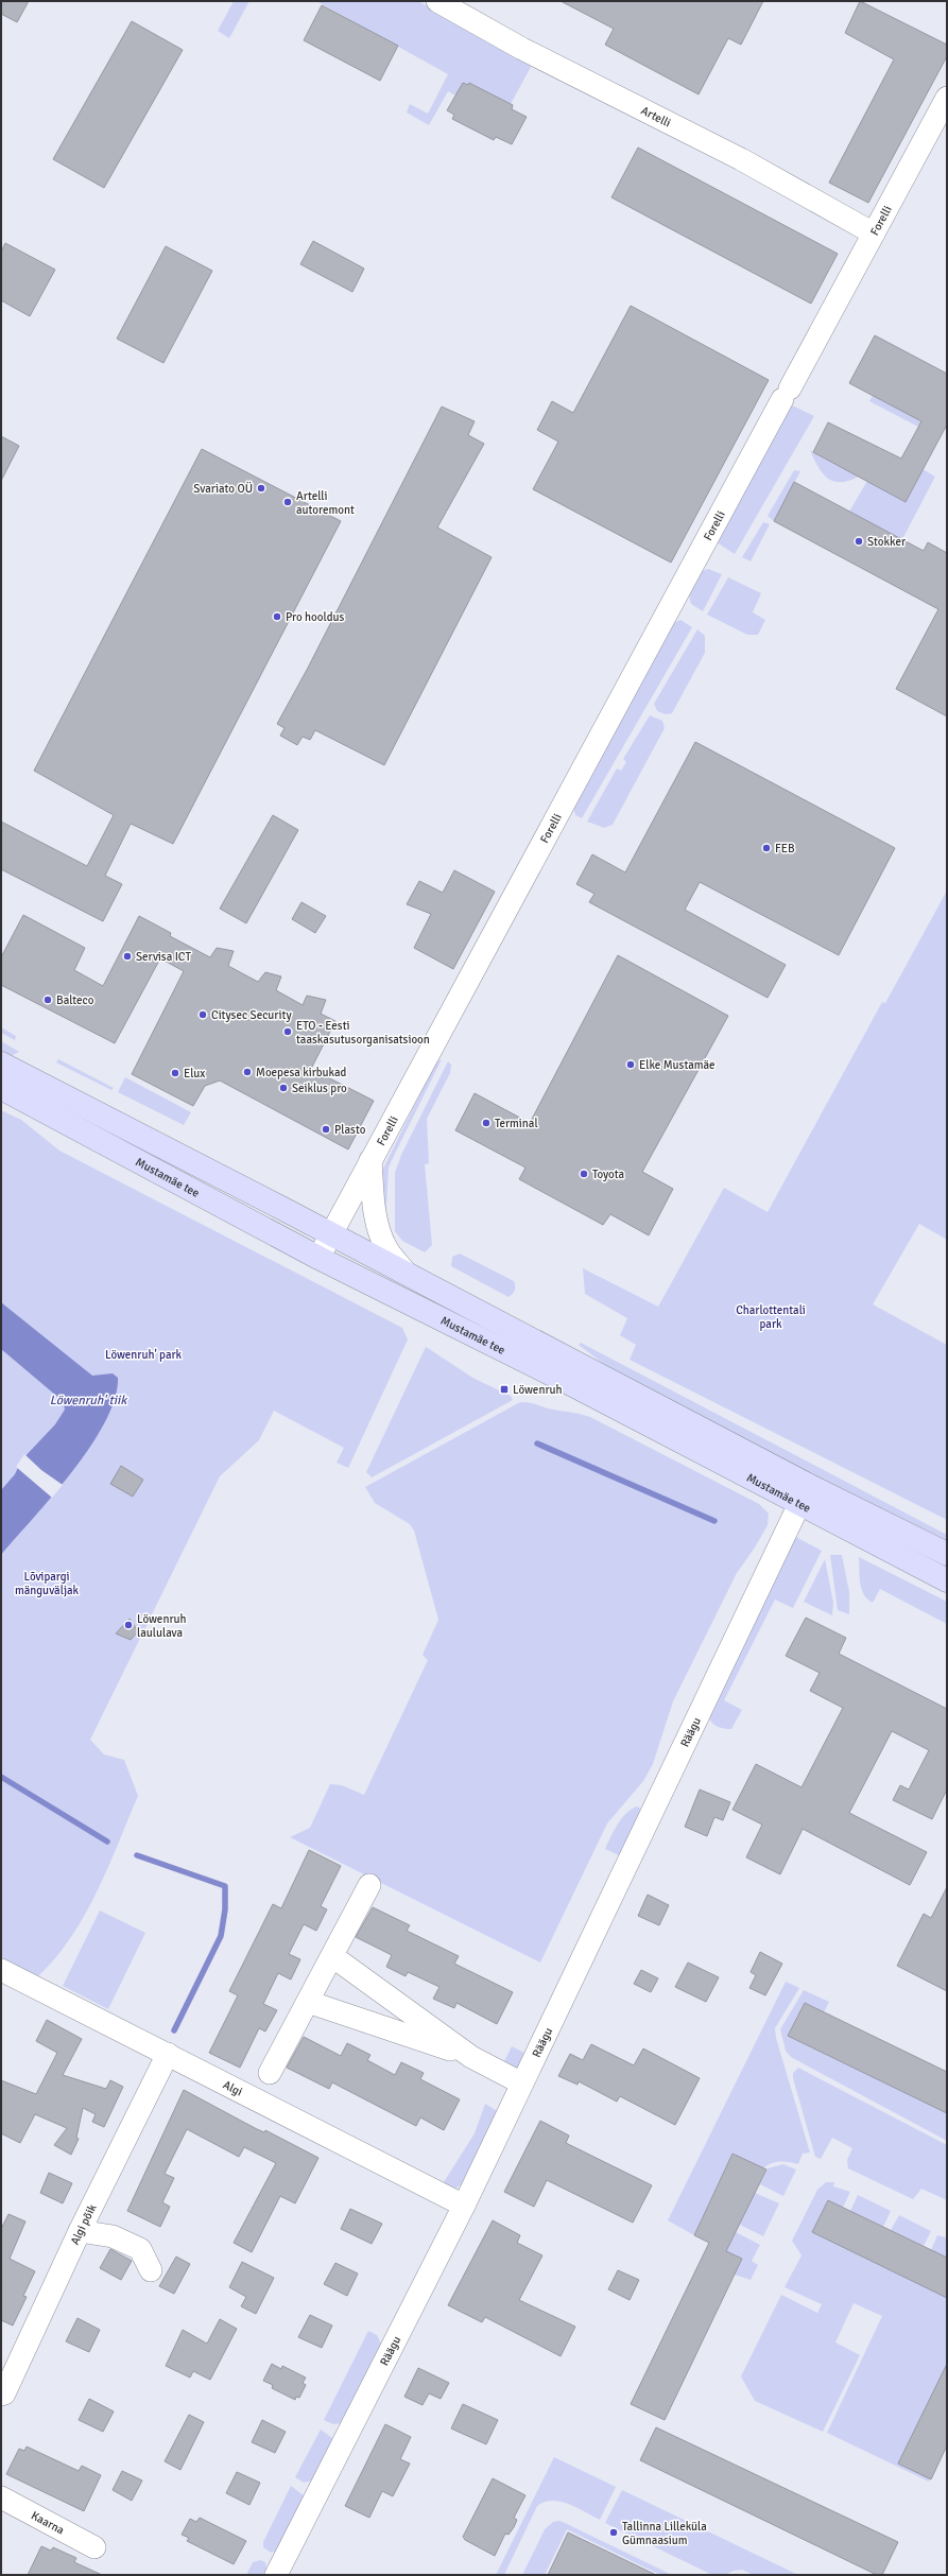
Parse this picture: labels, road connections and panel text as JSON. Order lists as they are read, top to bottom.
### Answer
{
  "streets": {
    "main road": ["Mustamäe tee"],
    "street": [
      "Artelli",
      "Forelli",
      "Räägu",
      "Algi",
      "Algi põik",
      "Kaarna"
    ]
  },
  "crossings": [
    ["Artelli", "Forelli"],
    ["Forelli", "Mustamäe tee"],
    ["Mustamäe tee", "Räägu"],
    ["Räägu", "Algi"],
    ["Algi", "Algi põik"]
  ],
  "water": ["Löwenruh' tiik"],
  "parks": ["Charlottentali park", "Löwenruh' park", "Lõvipargi mänguväljak"],
  "places": {
    "other": [
      "Svariato OÜ",
      "Artelli autoremont",
      "Stokker",
      "Pro hooldus",
      "FEB",
      "Servisa ICT",
      "Balteco",
      "Citysec Security",
      "ETO - Eesti taaskasutusorganisatsioon",
      "Elke Mustamäe",
      "Moepesa kirbukad",
      "Elux",
      "Seiklus pro",
      "Terminal",
      "Plasto",
      "Toyota",
      "Löwenruh laululava",
      "Tallinna Lilleküla Gümnaasium"
    ],
    "transit": ["Löwenruh"]
  }
}
